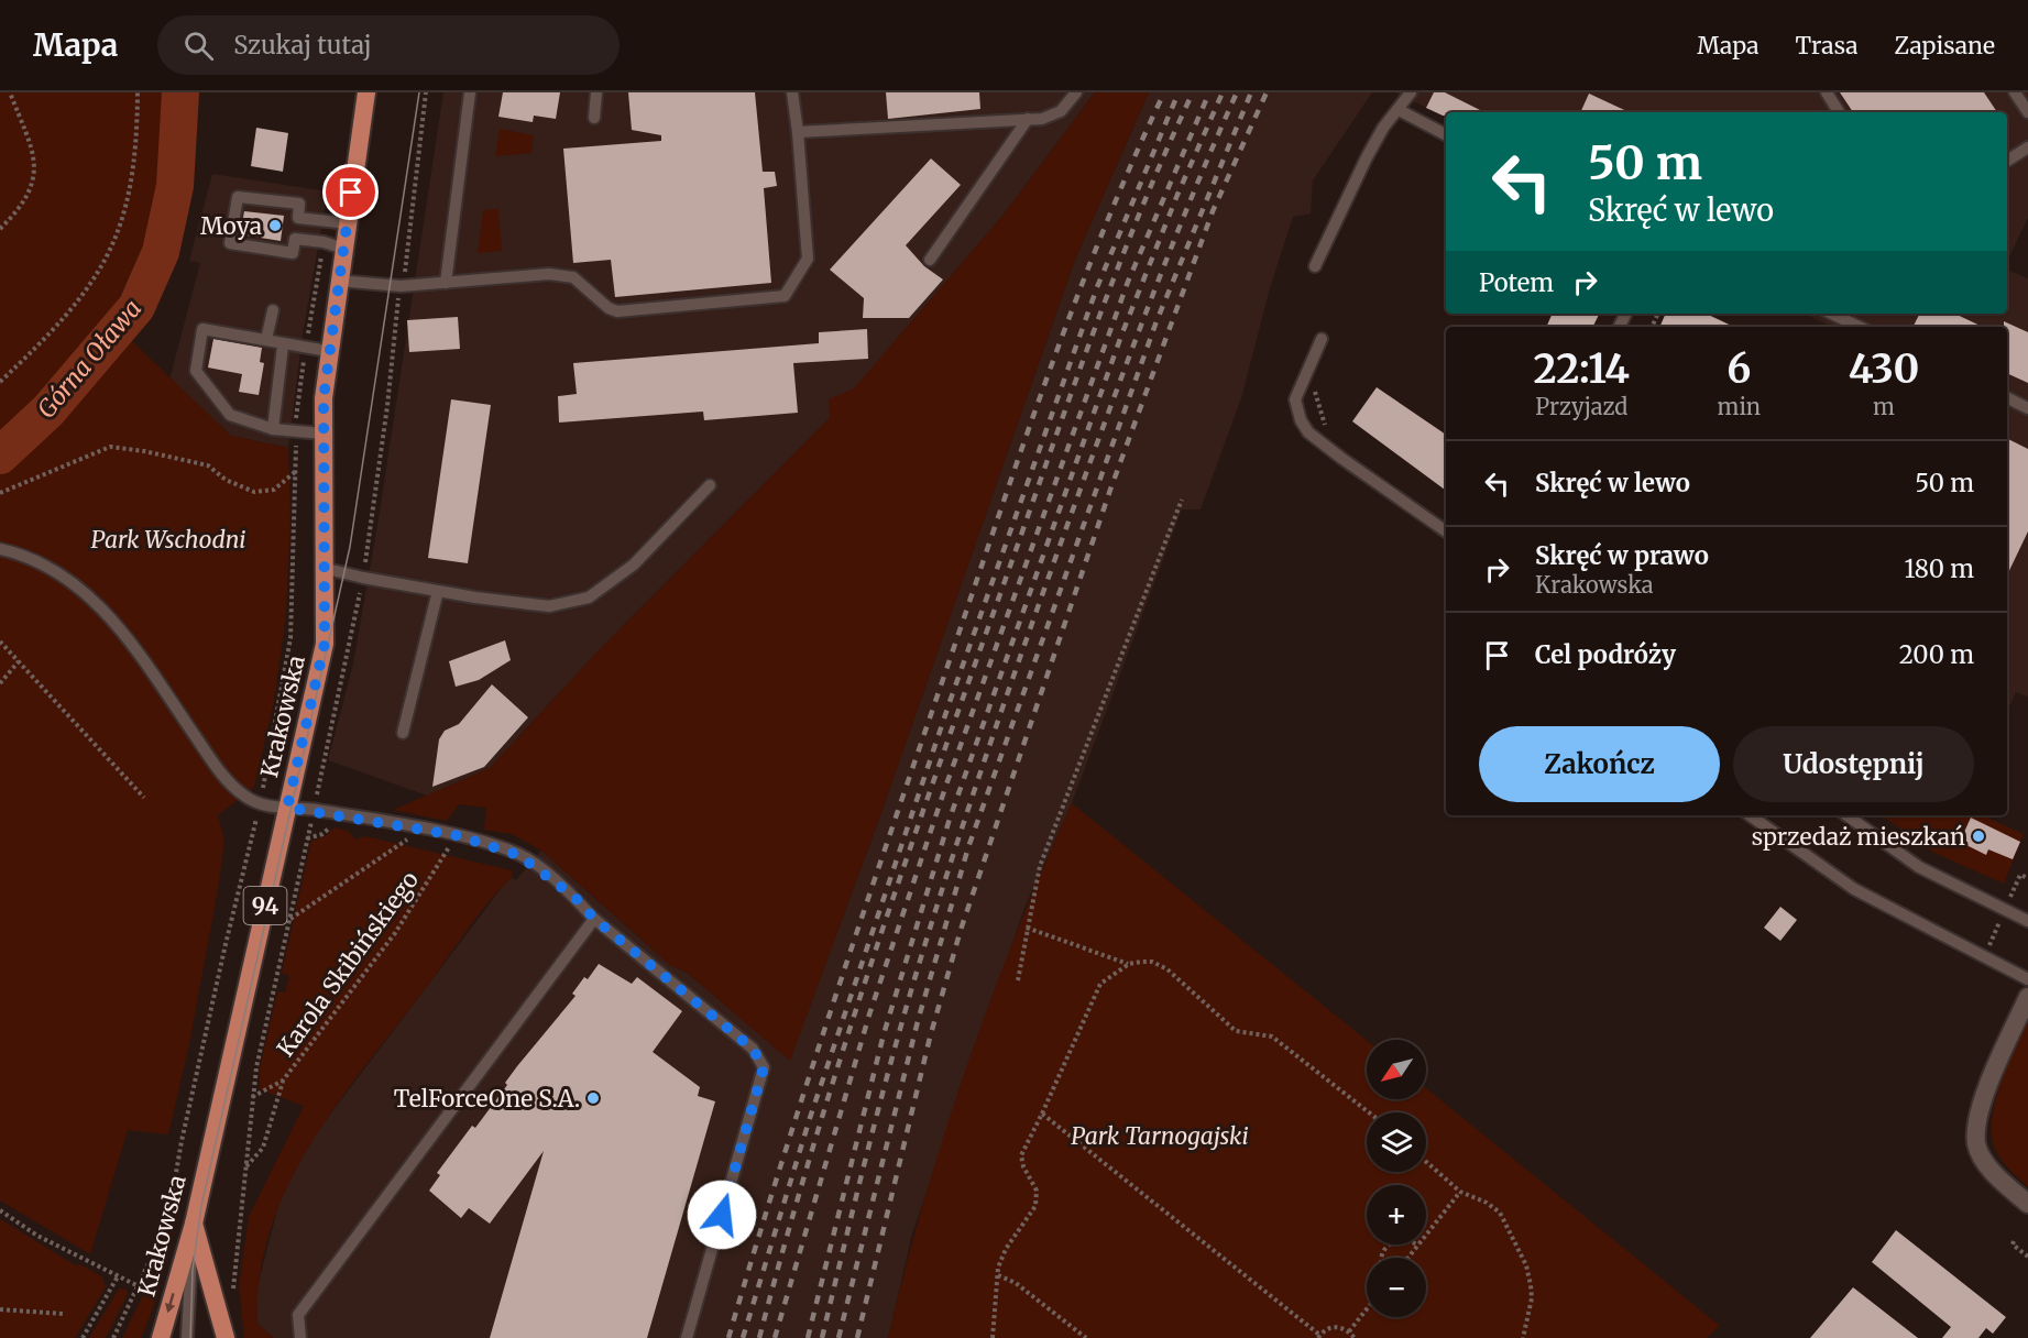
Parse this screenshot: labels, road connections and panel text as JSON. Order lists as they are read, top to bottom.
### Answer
{
  "streets": {
    "main road": ["Krakowska", "94"],
    "path": ["Karola Skibińskiego"]
  },
  "crossings": [
    ["Krakowska", "94"]
  ],
  "water": ["Górna Oława"],
  "parks": ["Park Wschodni", "Park Tarnogajski"],
  "places": ["Moya", "sprzedaż mieszkań", "TelForceOne S.A."],
  "north": "bottom left",
  "page": {
    "header": "Mapa",
    "search": "Szukaj tutaj",
    "nav": ["Mapa", "Trasa", "Zapisane"],
    "turn": ["50 m", "Skręć w lewo"],
    "then": "Potem",
    "eta": [
      "22:14",
      "Przyjazd",
      "6",
      "min",
      "430",
      "m"
    ],
    "list": [
      {
        "name": "Skręć w lewo",
        "value": "50 m"
      },
      {
        "name": "Skręć w prawo",
        "note": "Krakowska",
        "value": "180 m"
      },
      {
        "name": "Cel podróży",
        "value": "200 m"
      }
    ],
    "buttons": ["Zakończ", "Udostępnij"],
    "map_buttons": ["+", "−"]
  }
}
